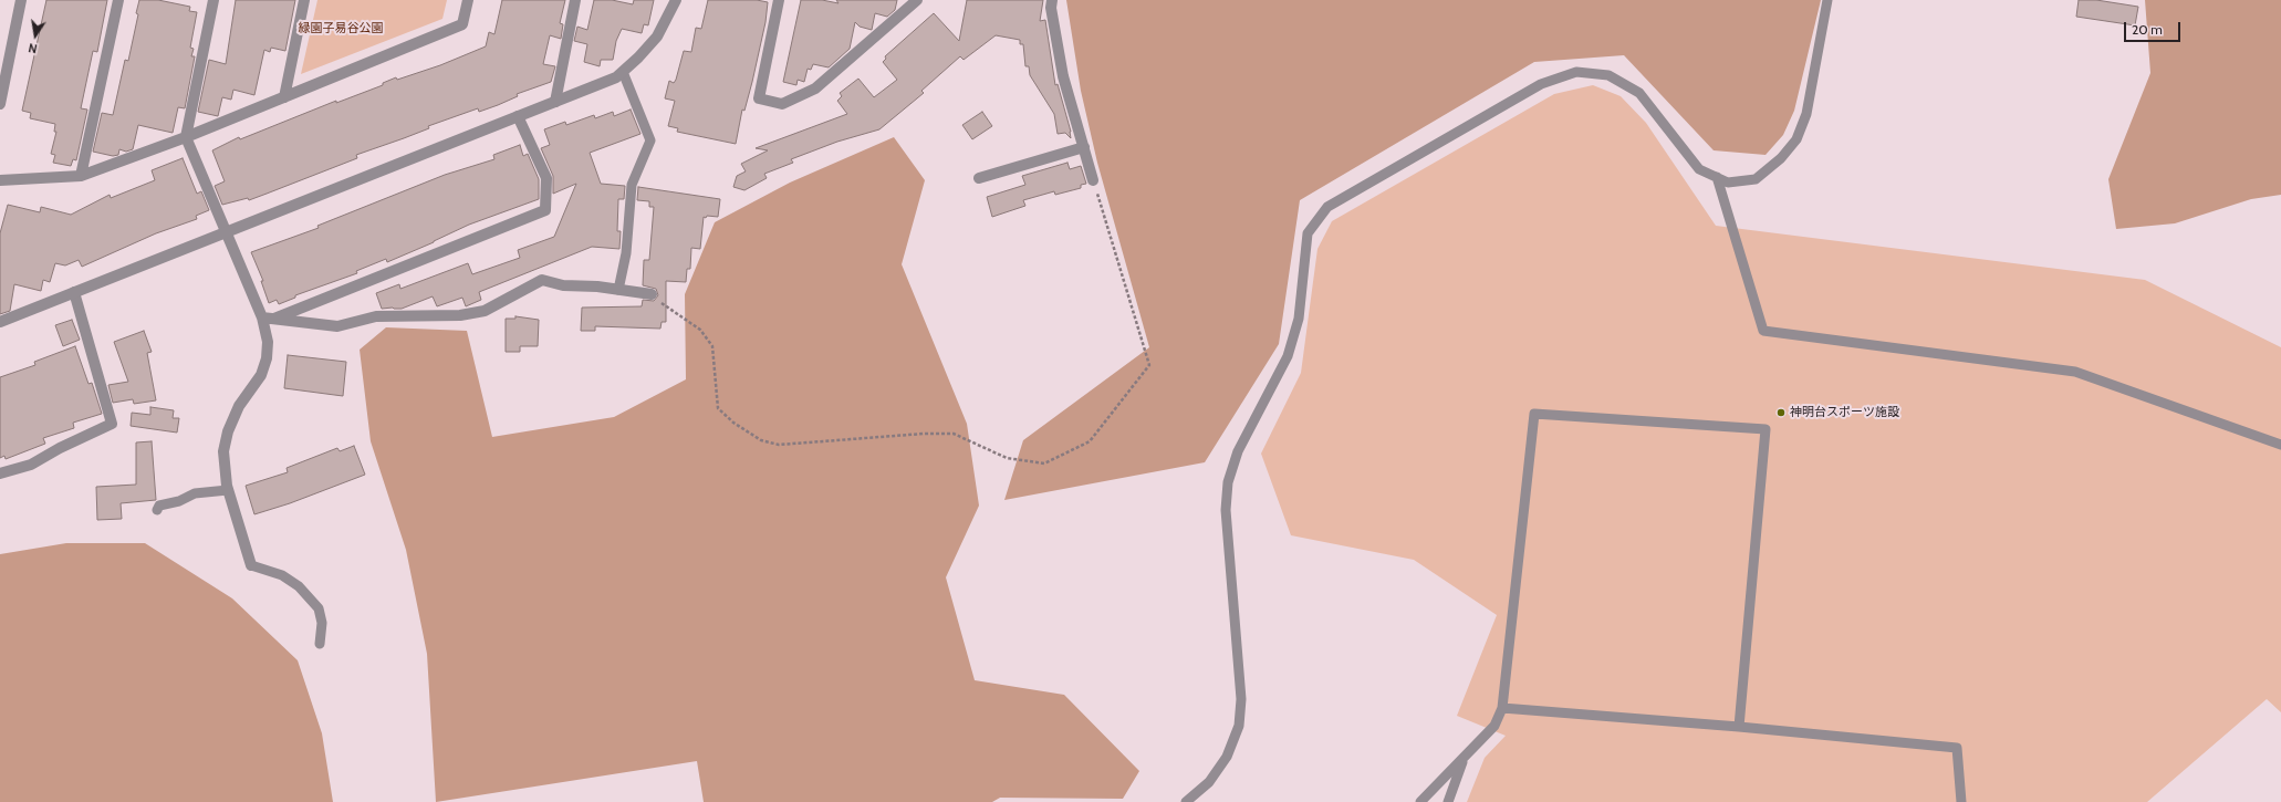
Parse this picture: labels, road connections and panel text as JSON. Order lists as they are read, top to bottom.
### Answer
{
  "parks": ["緑園子易谷公園"],
  "places": ["神明台スポーツ施設"],
  "scale_bar": "20 m",
  "north": "bottom"
}
